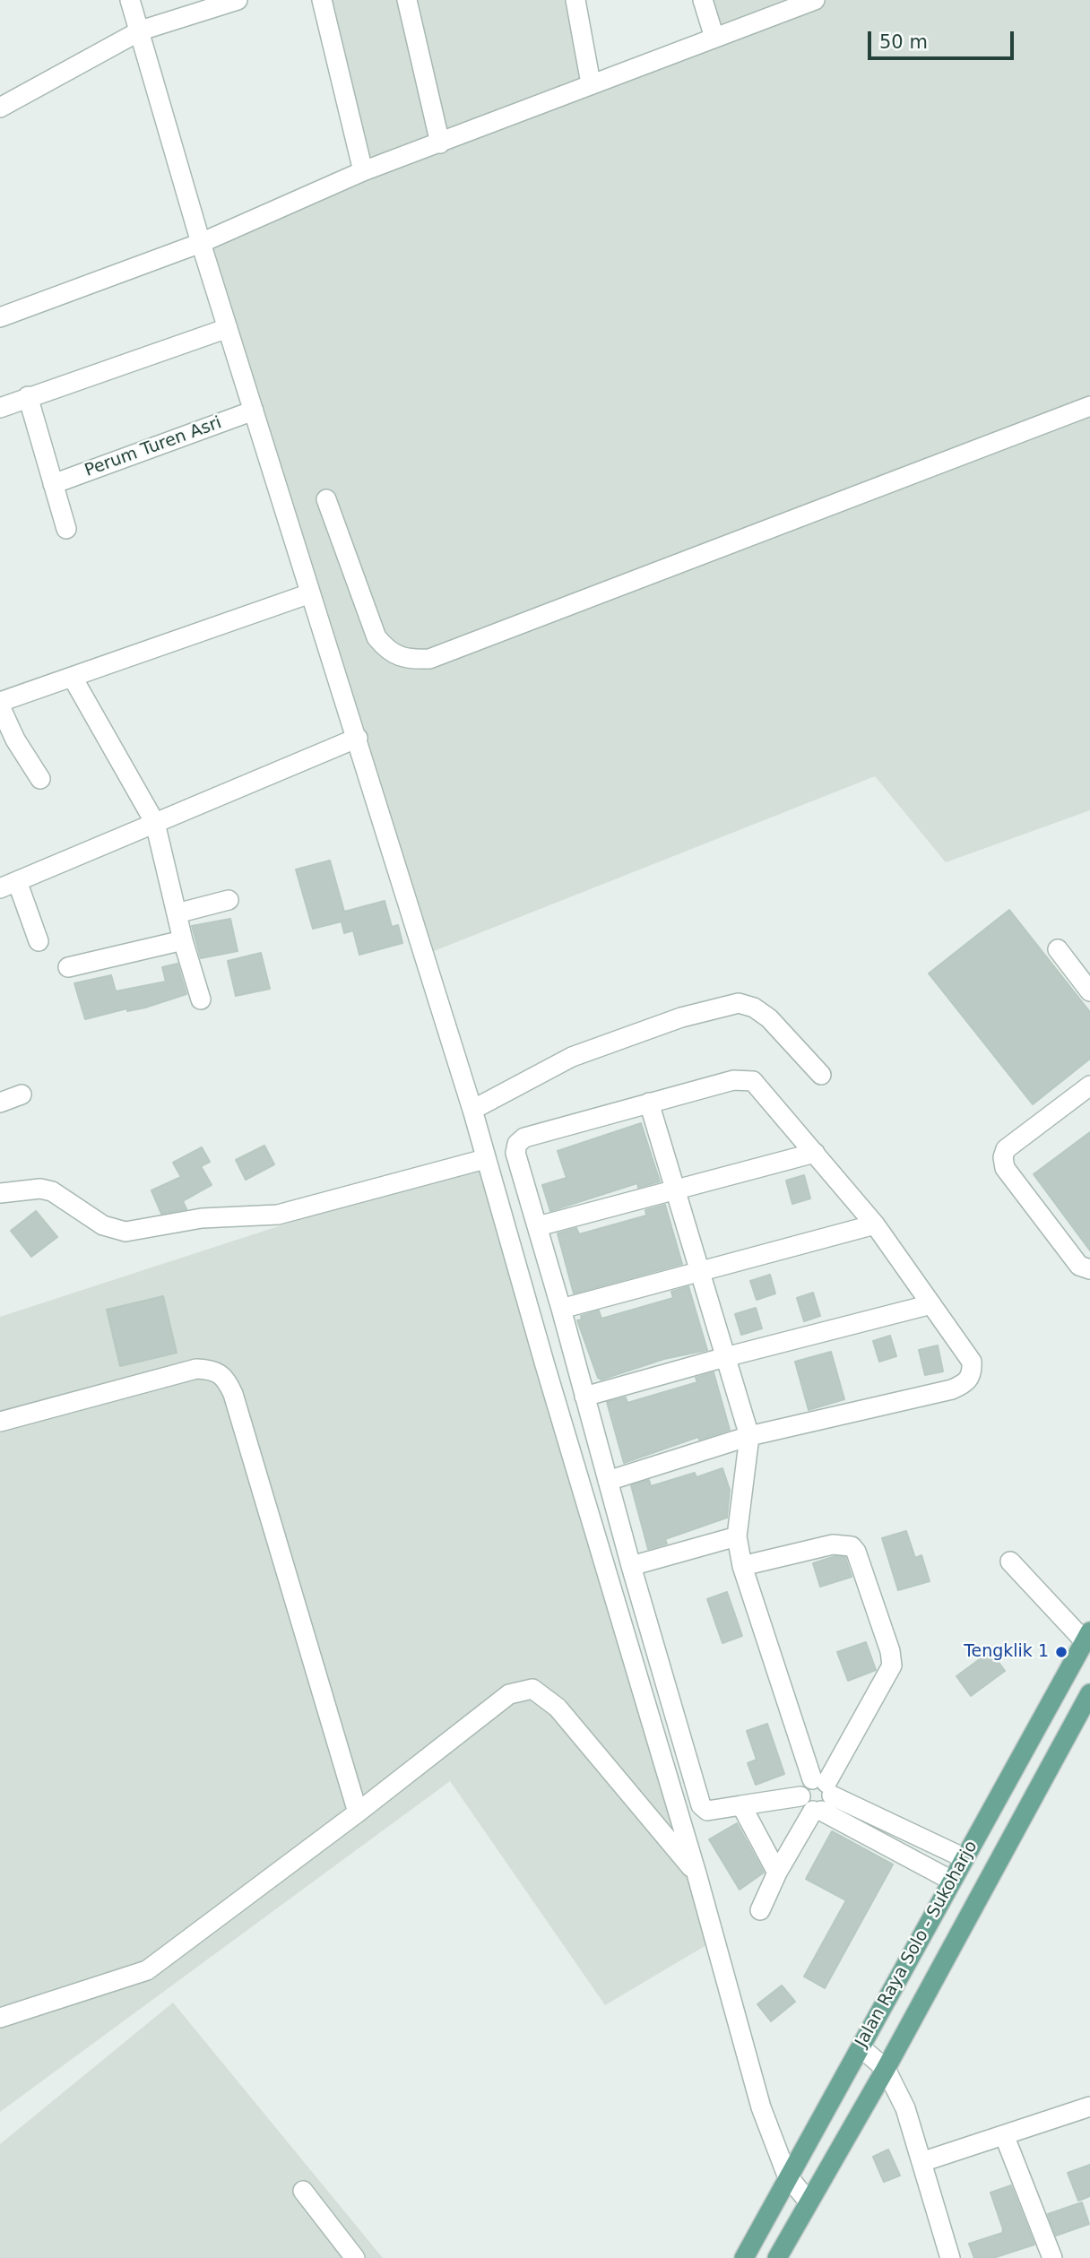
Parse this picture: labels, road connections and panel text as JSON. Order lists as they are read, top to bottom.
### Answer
{
  "streets": {
    "main road": ["Jalan Raya Solo - Sukoharjo"],
    "street": ["Perum Turen Asri"]
  },
  "places": ["Tengklik 1"],
  "scale_bar": "50 m"
}
